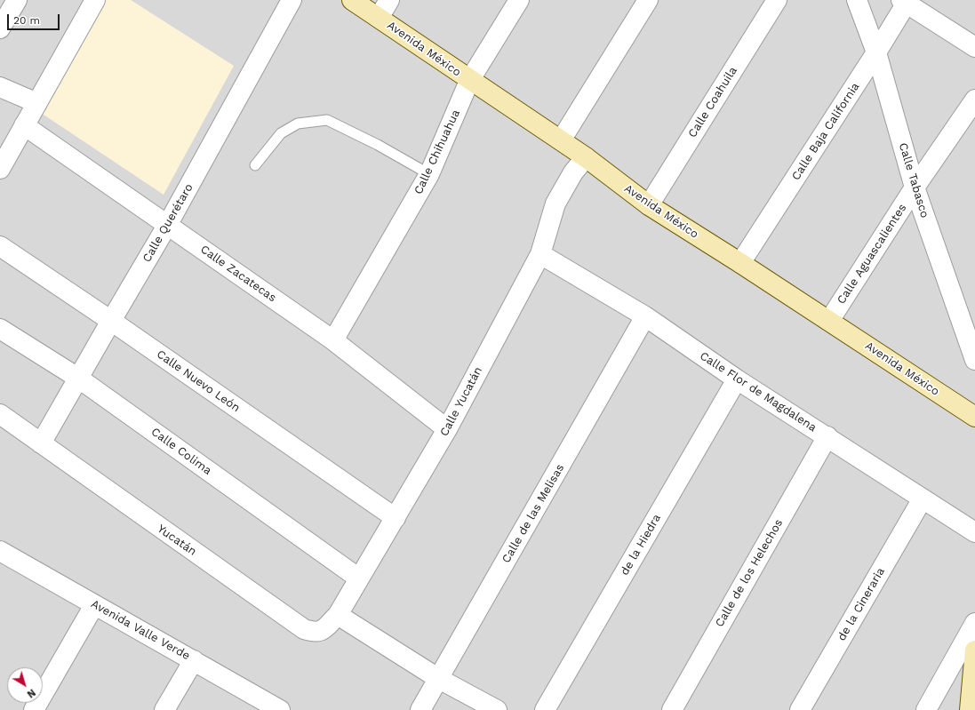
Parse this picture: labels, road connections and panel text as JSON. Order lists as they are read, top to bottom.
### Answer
{
  "streets": {
    "street": [
      "Avenida México",
      "Calle Coahuila",
      "Calle Baja California",
      "Calle Chihuahua",
      "Calle Tabasco",
      "Calle Querétaro",
      "Calle Aguascalientes",
      "Calle Zacatecas",
      "Calle Nuevo León",
      "Calle Flor de Magdalena",
      "Calle Yucatán",
      "Calle Colima",
      "Calle de las Melisas",
      "Yucatán",
      "de la Hiedra",
      "Calle de los Helechos",
      "de la Cineraria",
      "Avenida Valle Verde"
    ]
  },
  "crossings": [
    ["Avenida México", "Calle Coahuila"],
    ["Avenida México", "Calle Baja California"],
    ["Avenida México", "Calle Chihuahua"],
    ["Avenida México", "Calle Aguascalientes"],
    ["Avenida México", "Calle Yucatán"],
    ["Calle Baja California", "Calle Tabasco"],
    ["Calle Chihuahua", "Calle Zacatecas"],
    ["Calle Tabasco", "Calle Aguascalientes"],
    ["Calle Querétaro", "Calle Zacatecas"],
    ["Calle Querétaro", "Calle Nuevo León"],
    ["Calle Querétaro", "Calle Colima"],
    ["Calle Querétaro", "Yucatán"],
    ["Calle Zacatecas", "Calle Yucatán"],
    ["Calle Nuevo León", "Calle Yucatán"],
    ["Calle Flor de Magdalena", "Calle Yucatán"],
    ["Calle Flor de Magdalena", "Calle de las Melisas"],
    ["Calle Flor de Magdalena", "de la Hiedra"],
    ["Calle Flor de Magdalena", "Calle de los Helechos"],
    ["Calle Flor de Magdalena", "de la Cineraria"],
    ["Calle Yucatán", "Calle Colima"],
    ["Calle Yucatán", "Yucatán"]
  ],
  "scale_bar": "20 m",
  "north": "bottom right"
}
